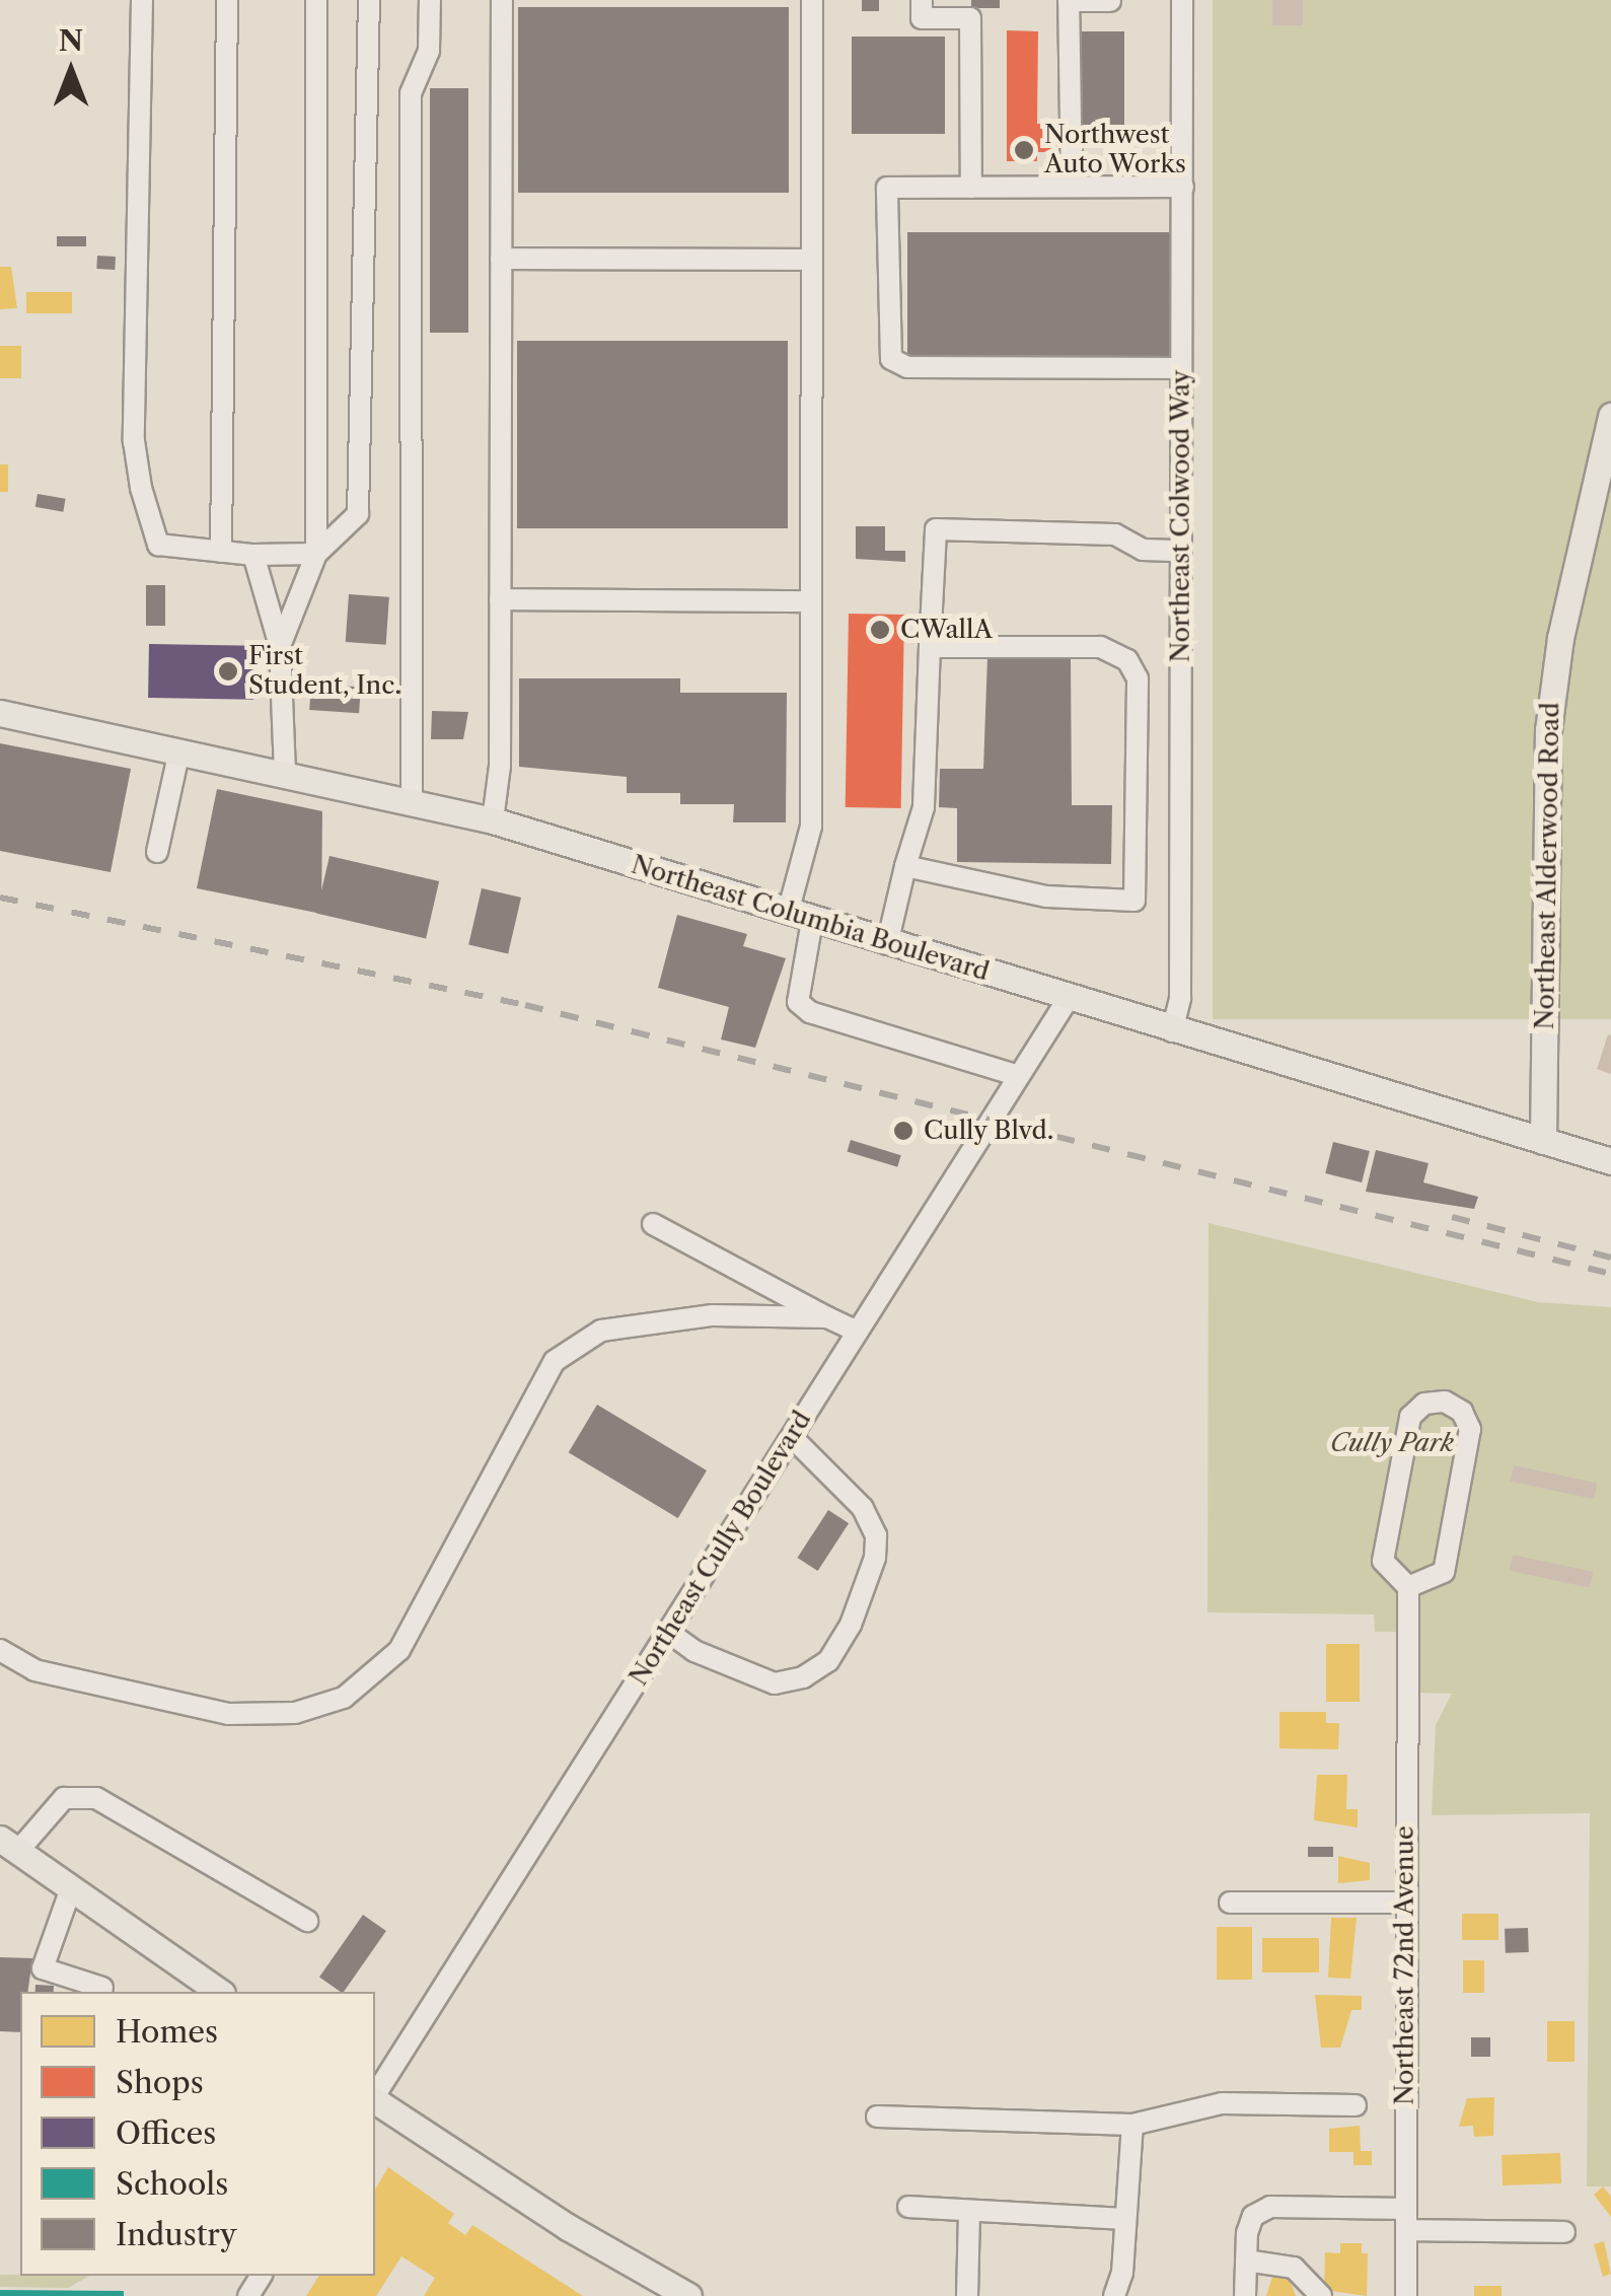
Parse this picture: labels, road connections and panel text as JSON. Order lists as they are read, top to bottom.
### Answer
{
  "streets": {
    "main road": ["Northeast Alderwood Road", "Northeast Columbia Boulevard"],
    "street": ["Northeast Colwood Way", "Northeast Cully Boulevard", "Northeast 72nd Avenue"]
  },
  "crossings": [
    ["Northeast Colwood Way", "Northeast Columbia Boulevard"],
    ["Northeast Alderwood Road", "Northeast Columbia Boulevard"],
    ["Northeast Columbia Boulevard", "Northeast Cully Boulevard"]
  ],
  "parks": ["Cully Park"],
  "places": [
    "Northwest Auto Works",
    "CWallA",
    "First Student, Inc.",
    "Cully Blvd."
  ],
  "legend": [
    "Homes",
    "Shops",
    "Offices",
    "Schools",
    "Industry"
  ],
  "north": "top"
}
